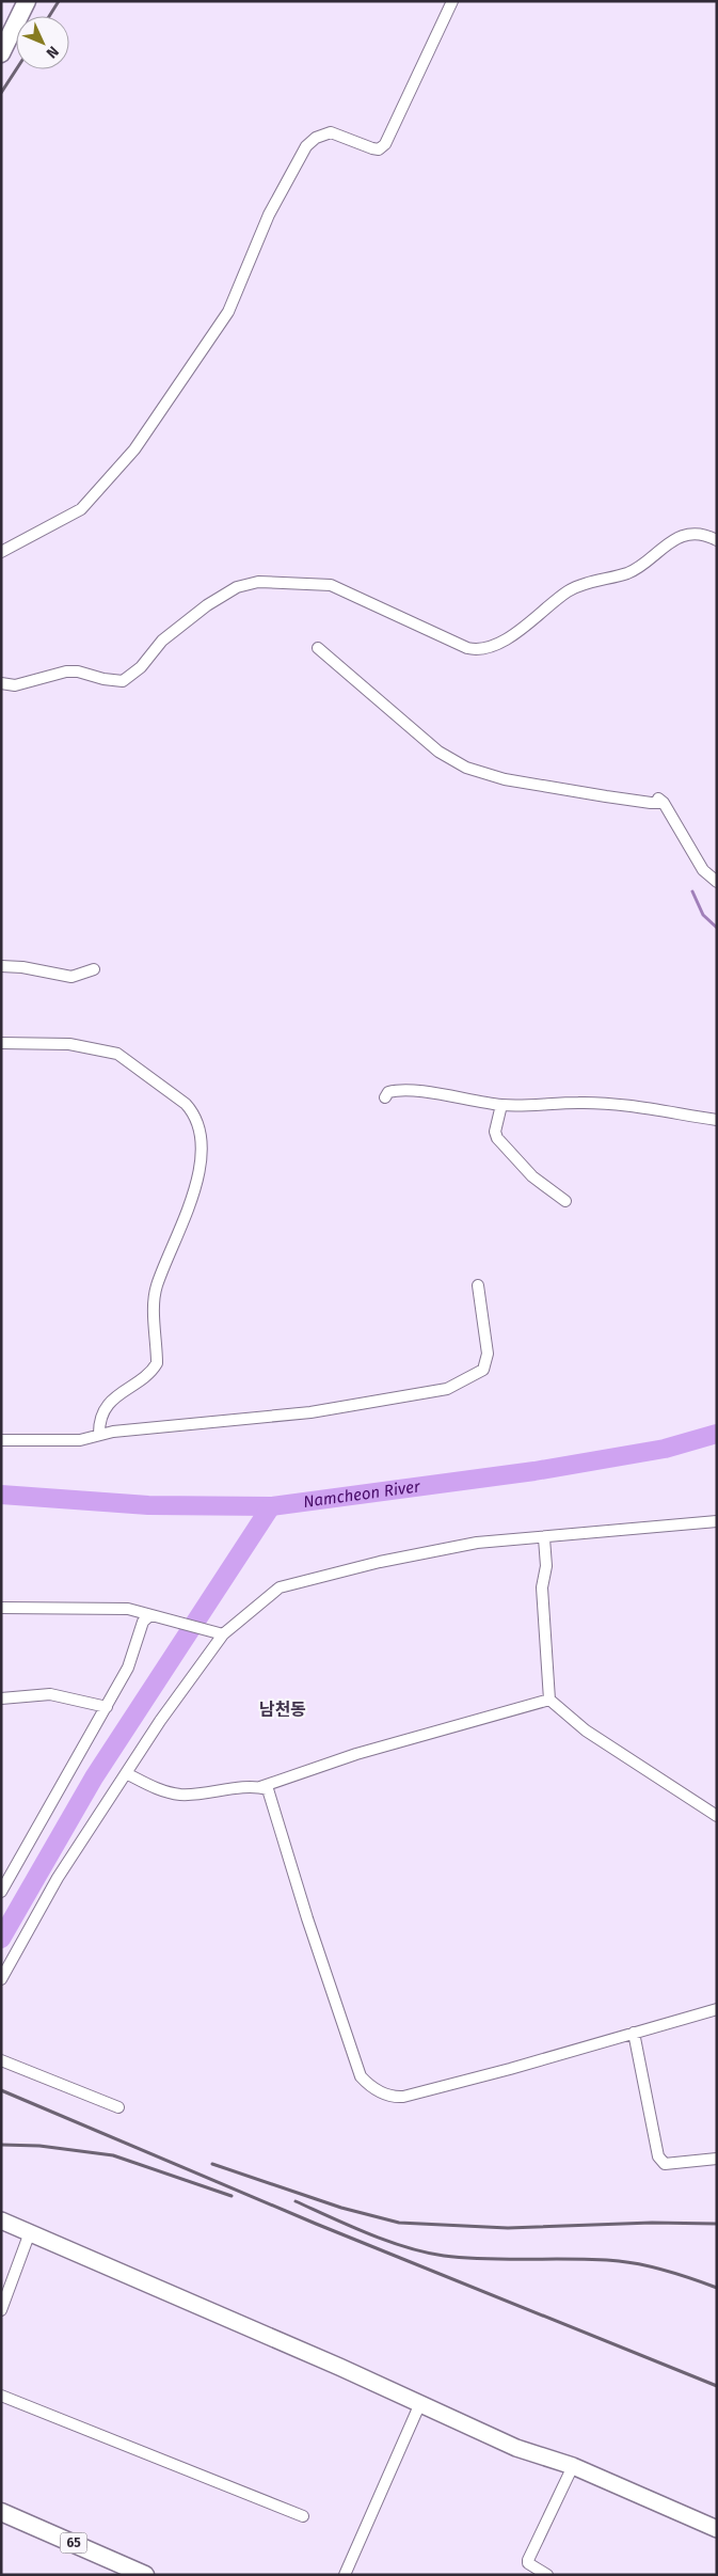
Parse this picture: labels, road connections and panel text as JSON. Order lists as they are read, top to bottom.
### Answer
{
  "streets": {
    "main road": ["65"]
  },
  "districts": ["남천동"],
  "water": ["Namcheon River"],
  "north": "bottom right"
}
